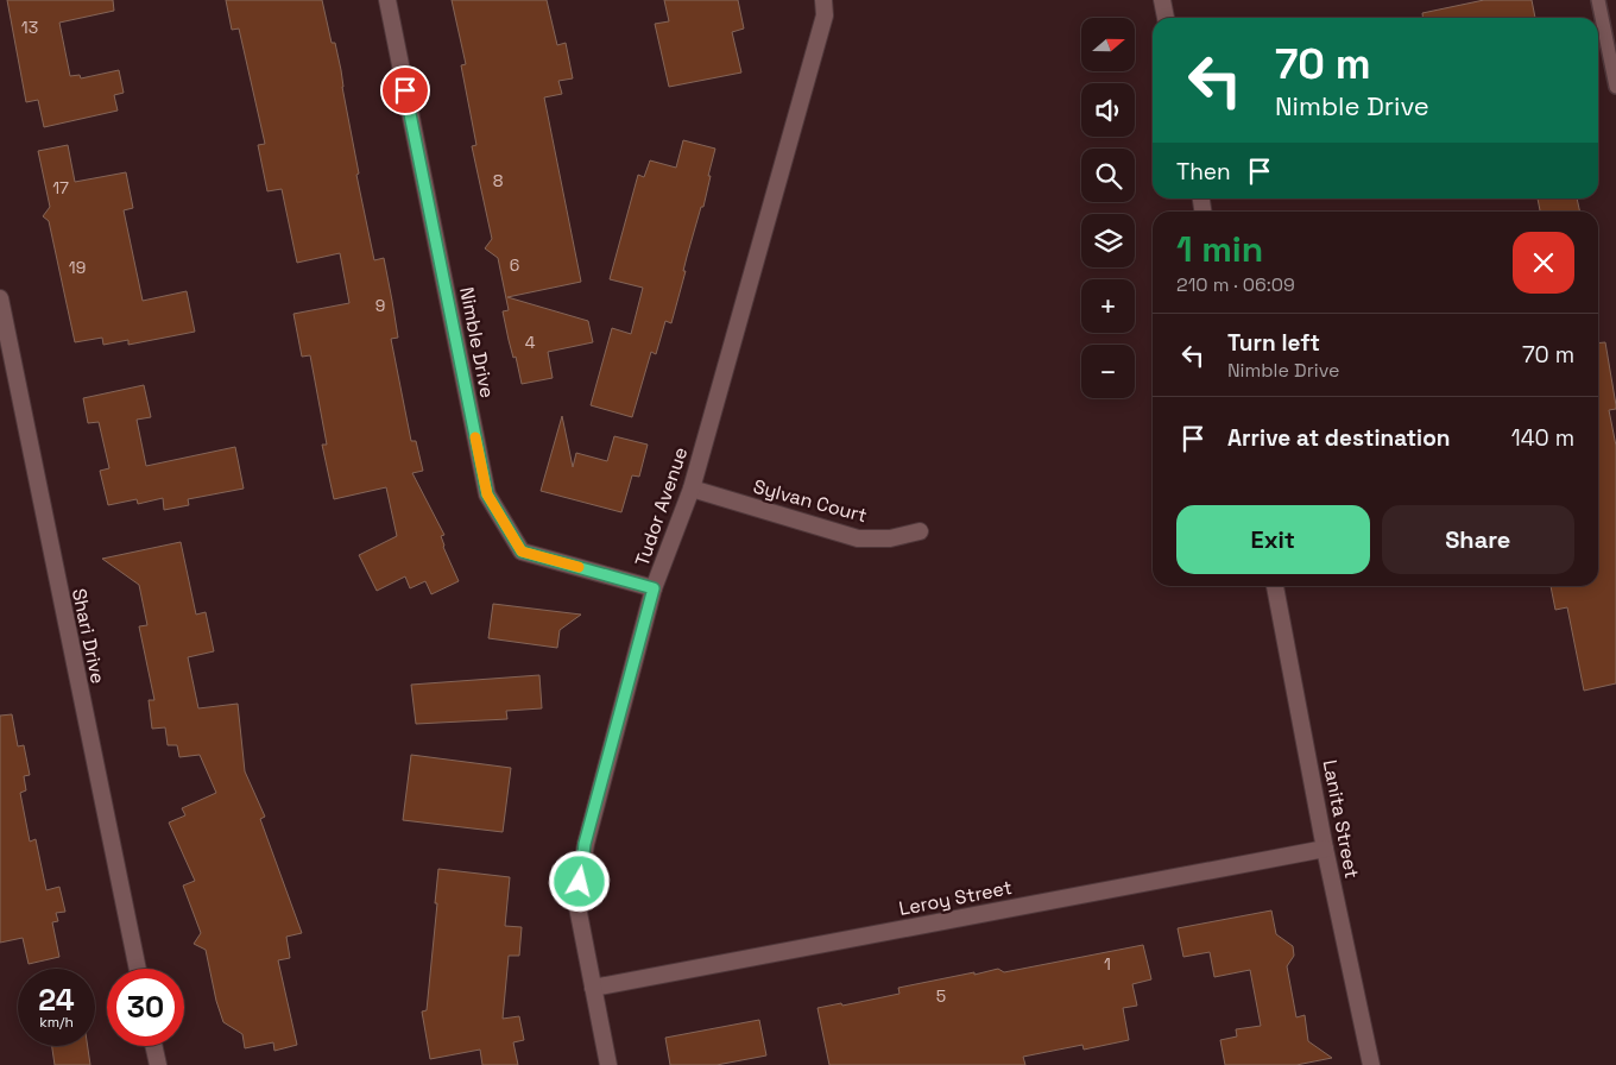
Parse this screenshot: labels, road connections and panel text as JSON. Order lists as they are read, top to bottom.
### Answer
{
  "streets": {
    "street": [
      "Nimble Drive",
      "Sylvan Court",
      "Tudor Avenue",
      "Shari Drive",
      "Lanita Street",
      "Leroy Street"
    ]
  },
  "crossings": [
    ["Nimble Drive", "Tudor Avenue"],
    ["Sylvan Court", "Tudor Avenue"],
    ["Tudor Avenue", "Leroy Street"],
    ["Lanita Street", "Leroy Street"]
  ],
  "house_numbers": [
    "13",
    "8",
    "17",
    "6",
    "19",
    "9",
    "4",
    "1",
    "5"
  ],
  "north": "right",
  "page": {
    "map_buttons": ["+", "−"],
    "turn": ["70 m", "Nimble Drive"],
    "then": "Then",
    "heading": ["1 min", "210 m · 06:09"],
    "list": [
      {
        "name": "Turn left",
        "note": "Nimble Drive",
        "value": "70 m"
      },
      {
        "name": "Arrive at destination",
        "value": "140 m"
      }
    ],
    "buttons": ["Exit", "Share"],
    "speed": "24 km/h",
    "limit": "30"
  }
}
